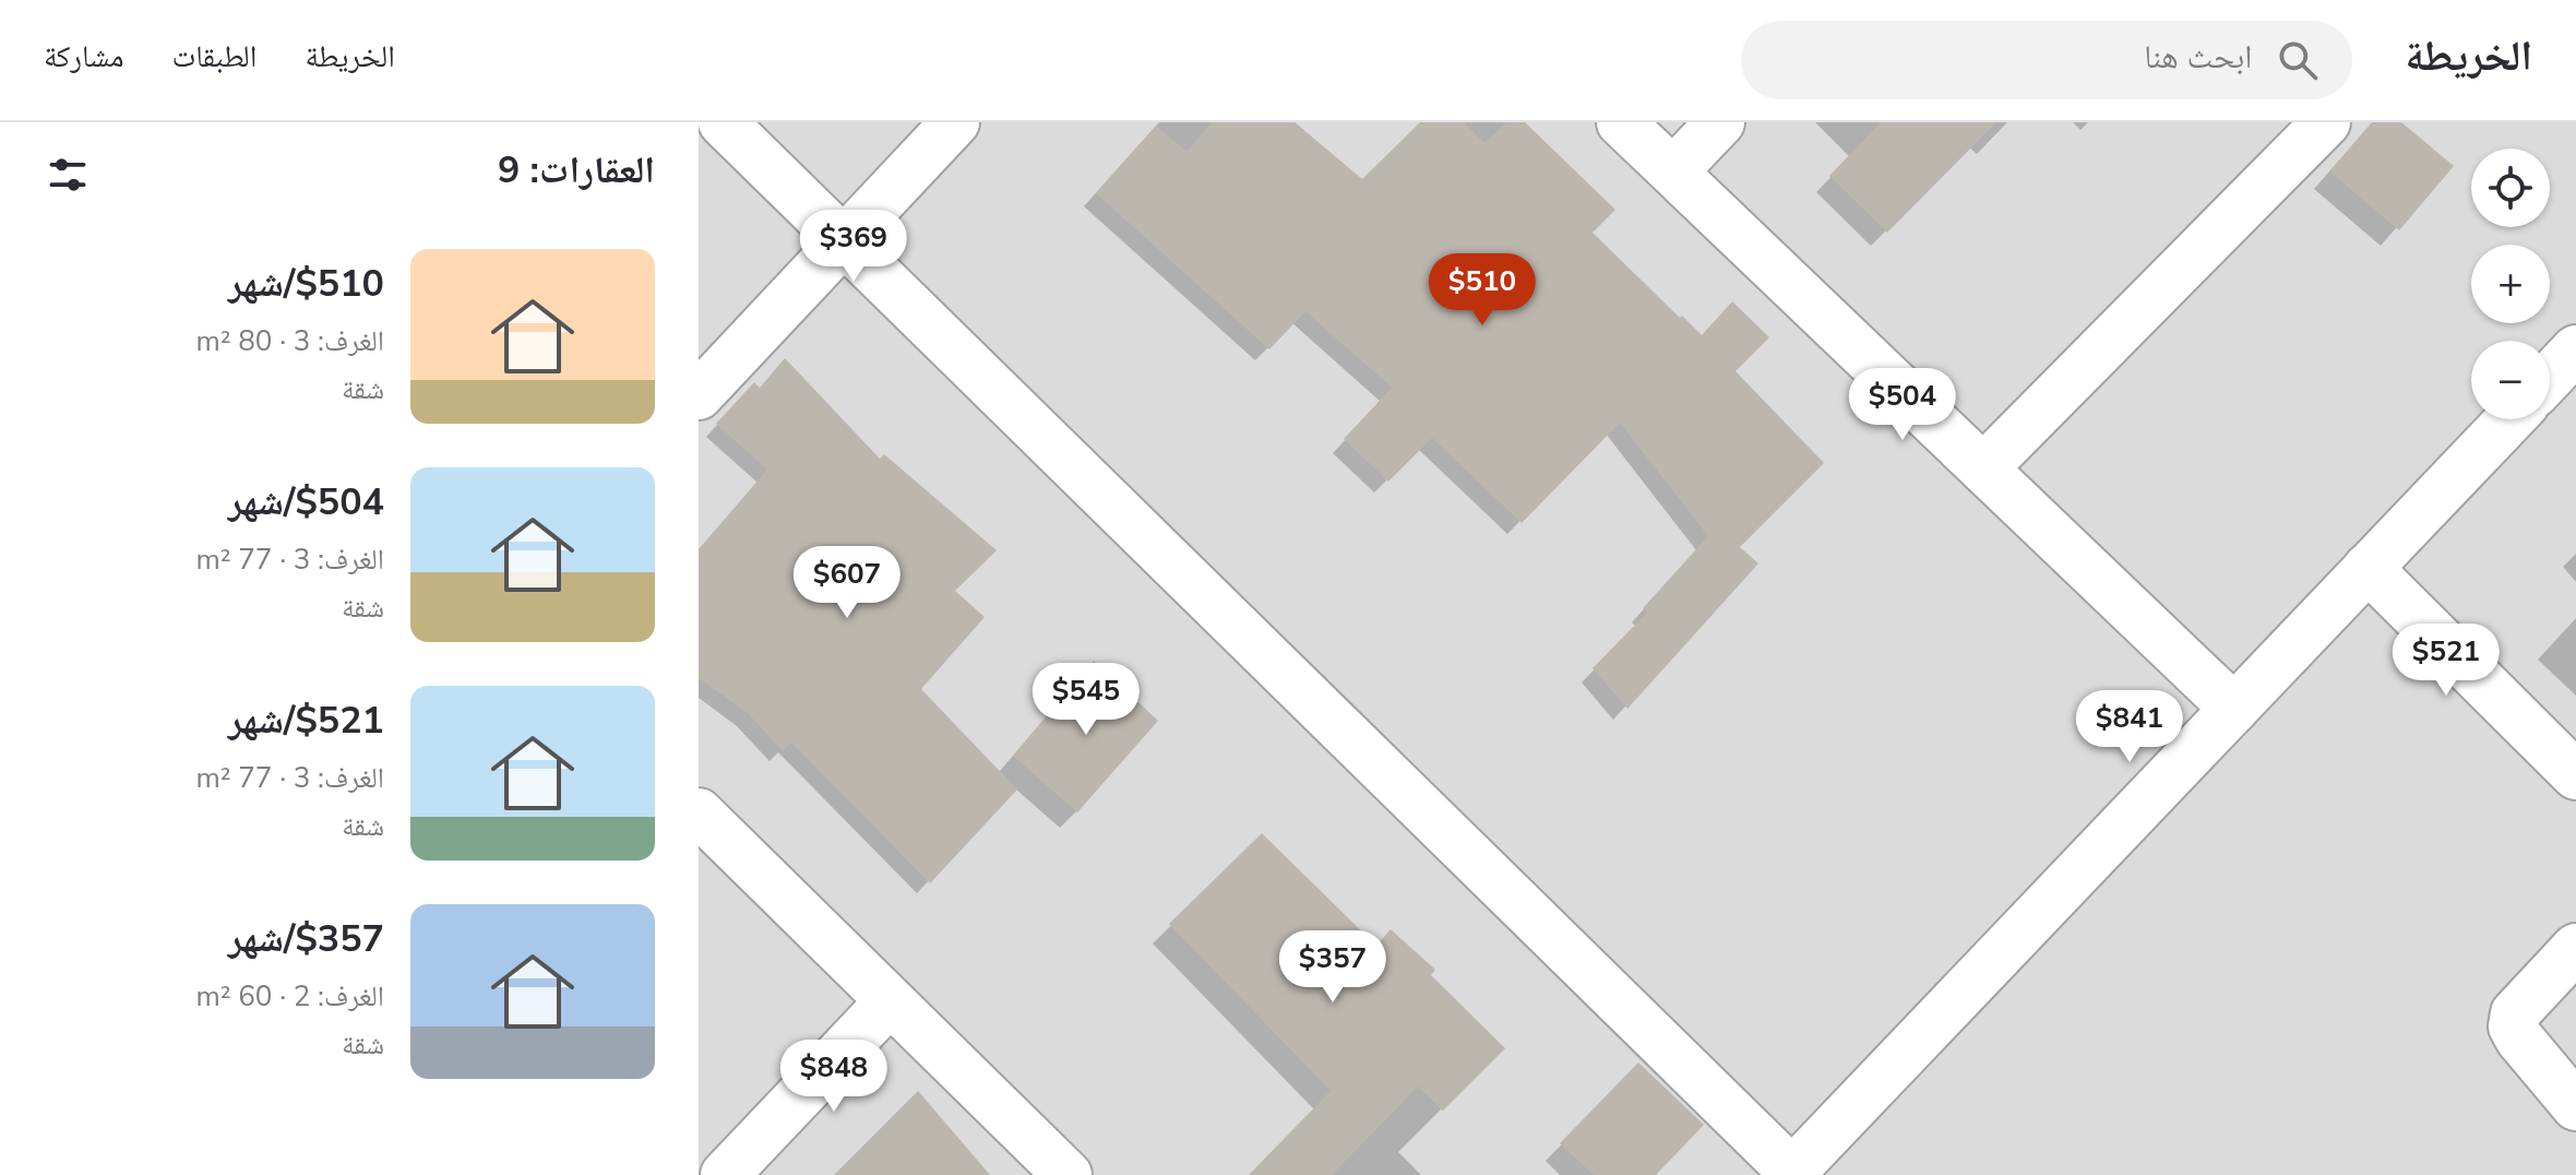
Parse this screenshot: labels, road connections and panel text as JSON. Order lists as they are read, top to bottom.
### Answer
{
  "page": {
    "header": "الخريطة",
    "search": "ابحث هنا",
    "nav": ["الخريطة", "الطبقات", "مشاركة"],
    "heading": "العقارات: 9",
    "map_buttons": ["+", "−"],
    "price": [
      "$369",
      "$510",
      "$504",
      "$607",
      "$521",
      "$545",
      "$841",
      "$357",
      "$848"
    ],
    "list": [
      {
        "name": "$510/شهر",
        "note": "الغرف: 3 · 80 m² · شقة"
      },
      {
        "name": "$504/شهر",
        "note": "الغرف: 3 · 77 m² · شقة"
      },
      {
        "name": "$521/شهر",
        "note": "الغرف: 3 · 77 m² · شقة"
      },
      {
        "name": "$357/شهر",
        "note": "الغرف: 2 · 60 m² · شقة"
      }
    ]
  }
}
